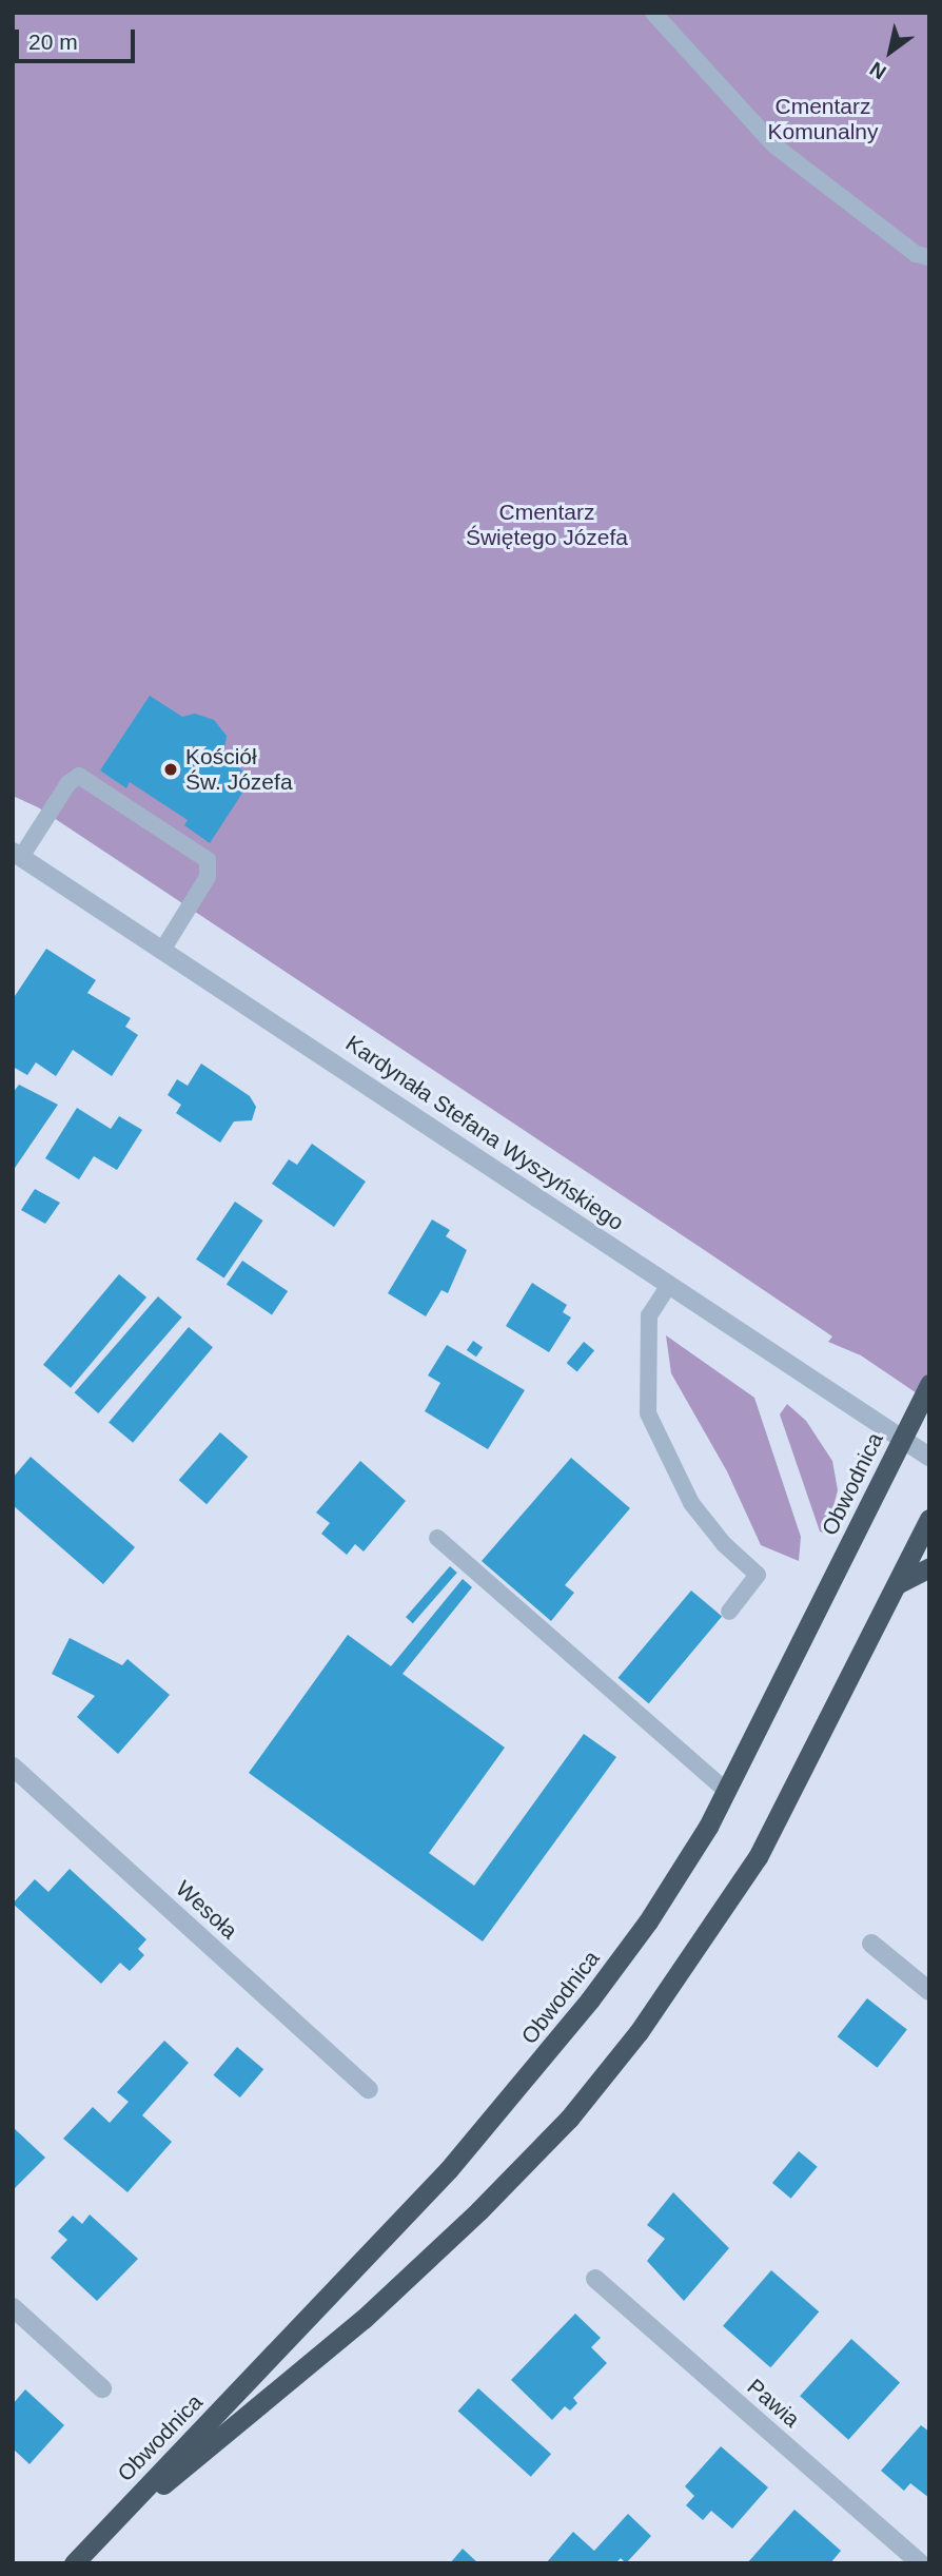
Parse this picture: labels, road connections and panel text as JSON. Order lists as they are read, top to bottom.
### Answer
{
  "streets": {
    "highway": ["Obwodnica"],
    "street": ["Kardynała Stefana Wyszyńskiego", "Wesoła", "Pawia"]
  },
  "crossings": [
    ["Kardynała Stefana Wyszyńskiego", "Obwodnica"]
  ],
  "parks": ["Cmentarz Komunalny", "Cmentarz Świętego Józefa"],
  "places": ["Kościół Św. Józefa"],
  "scale_bar": "20 m",
  "north": "bottom left"
}
